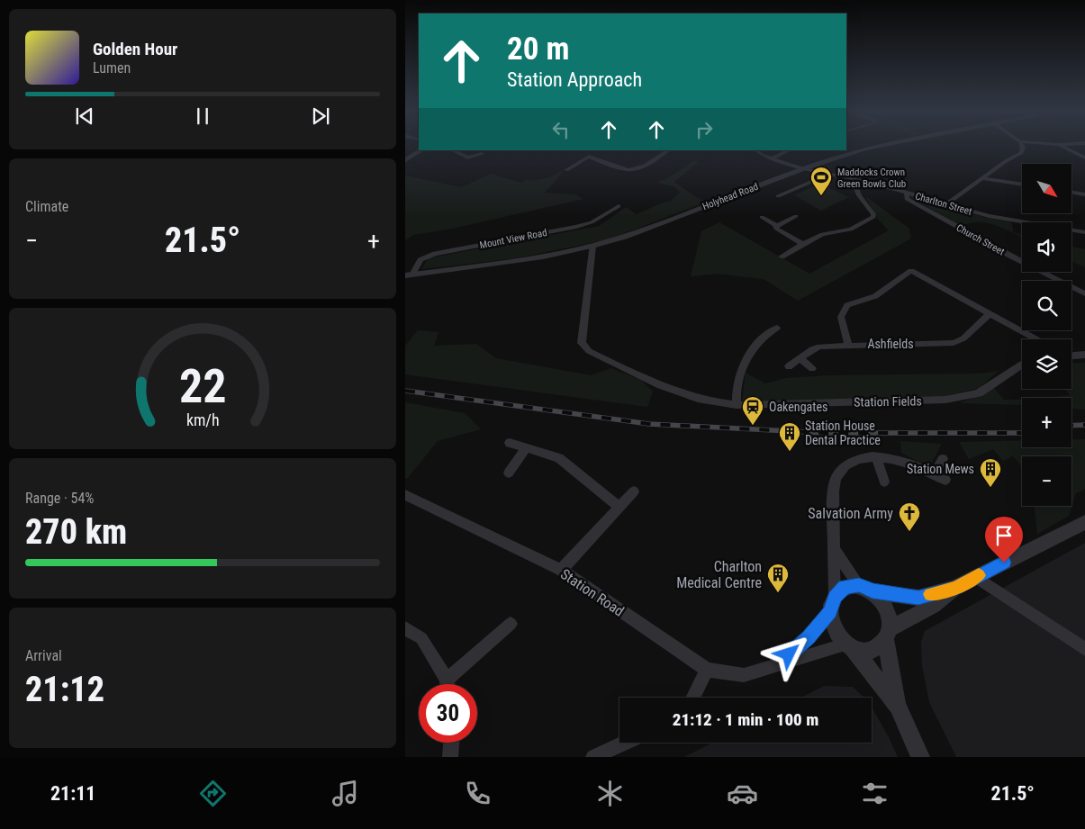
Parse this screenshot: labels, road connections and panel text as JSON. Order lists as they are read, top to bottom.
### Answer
{
  "streets": {
    "street": [
      "Holyhead Road",
      "Charlton Street",
      "Mount View Road",
      "Church Street",
      "Ashfields",
      "Station Fields",
      "Station Road"
    ]
  },
  "crossings": [
    ["Holyhead Road", "Charlton Street"],
    ["Holyhead Road", "Mount View Road"],
    ["Holyhead Road", "Station Fields"],
    ["Charlton Street", "Church Street"]
  ],
  "places": {
    "sports": ["Maddocks Crown Green Bowls Club"],
    "station": ["Oakengates"],
    "building": ["Station House Dental Practice", "Station Mews", "Charlton Medical Centre"],
    "church": ["Salvation Army"]
  },
  "north": "bottom right",
  "page": {
    "turn": ["20 m", "Station Approach"],
    "song": ["Golden Hour", "Lumen"],
    "tile": [
      "Climate",
      ["Range · 54%", "270 km"],
      ["Arrival", "21:12"]
    ],
    "map_buttons": ["+", "−"],
    "heat": ["−", "21.5°", "+"],
    "limit": "30",
    "trip": "21:12 · 1 min · 100 m",
    "tabs": ["21:11", "21.5°"],
    "gauge": ["22", "km/h"]
  }
}
